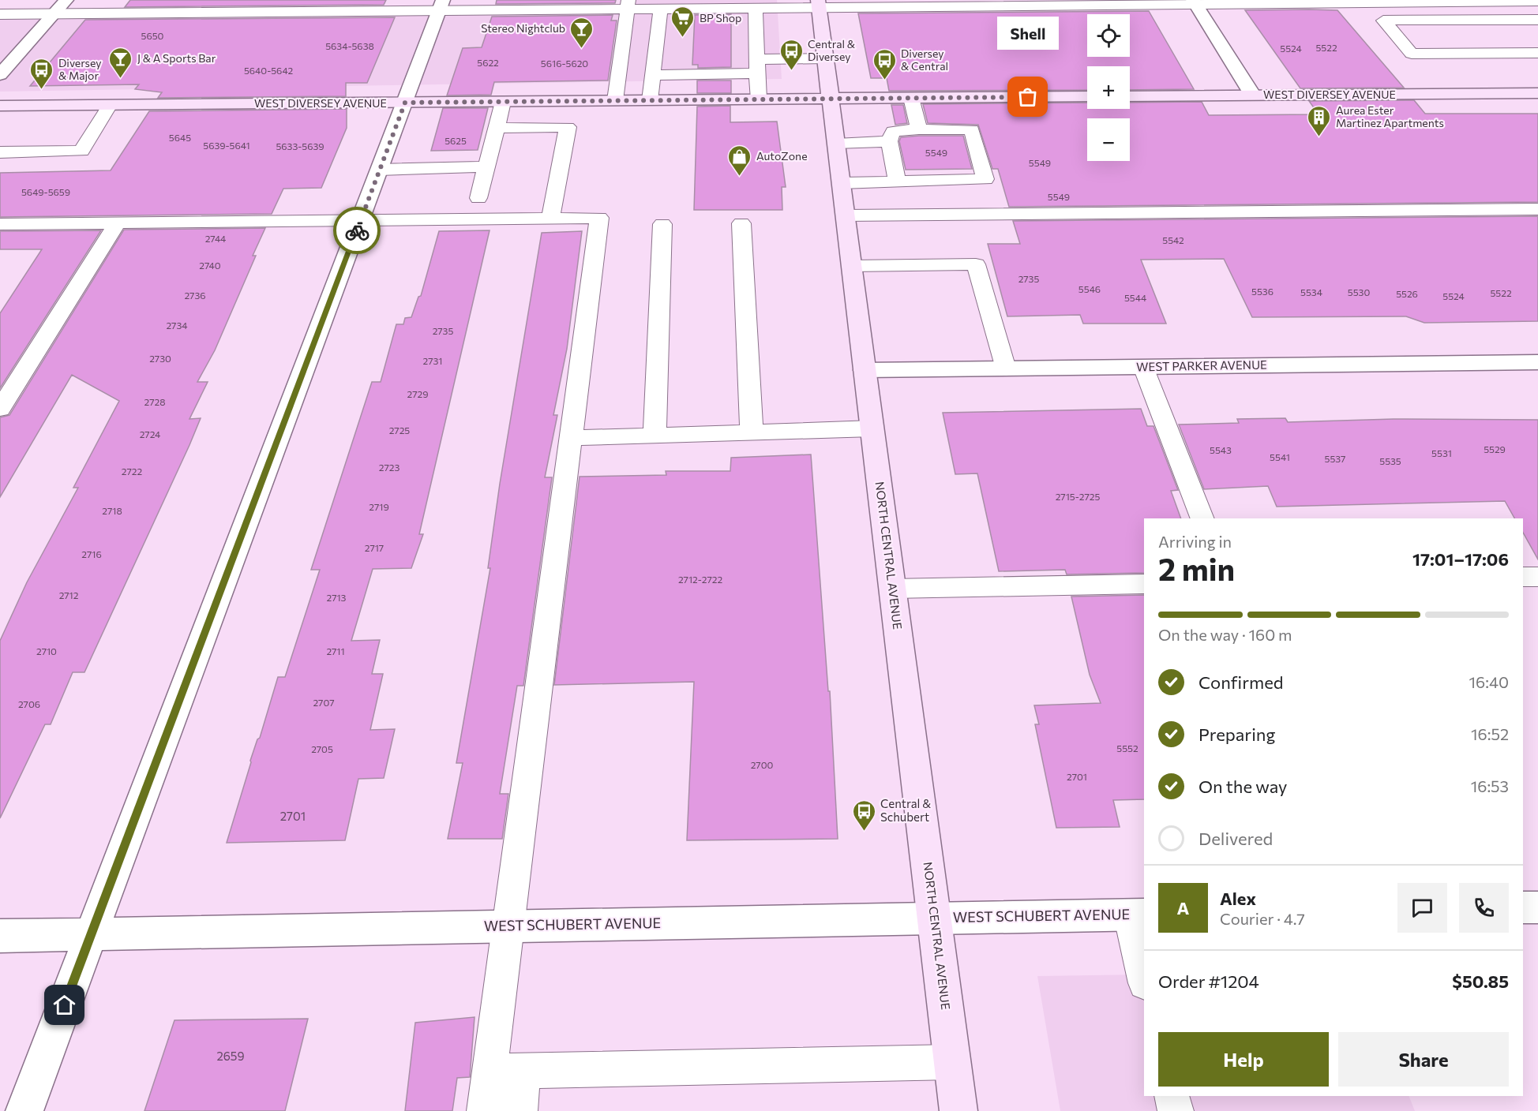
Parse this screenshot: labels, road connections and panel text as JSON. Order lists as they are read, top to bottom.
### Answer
{
  "streets": {
    "main road": ["WEST DIVERSEY AVENUE", "NORTH CENTRAL AVENUE"],
    "street": ["WEST PARKER AVENUE", "WEST SCHUBERT AVENUE"]
  },
  "crossings": [
    ["WEST DIVERSEY AVENUE", "NORTH CENTRAL AVENUE"],
    ["WEST PARKER AVENUE", "NORTH CENTRAL AVENUE"],
    ["NORTH CENTRAL AVENUE", "WEST SCHUBERT AVENUE"]
  ],
  "places": {
    "supermarket": ["BP Shop"],
    "bar": ["Stereo Nightclub", "J & A Sports Bar"],
    "bus stop": [
      "Central & Diversey",
      "Diversey & Central",
      "Diversey & Major",
      "Central & Schubert"
    ],
    "other": ["Shell"],
    "building": ["Aurea Ester Martinez Apartments"],
    "shop": ["AutoZone"]
  },
  "house_numbers": [
    "5650",
    "5634-5638",
    "5522",
    "5524",
    "5622",
    "5616-5620",
    "5640-5642",
    "5645",
    "5625",
    "5639-5641",
    "5633-5639",
    "5549",
    "5549",
    "5649-5659",
    "5549",
    "2744",
    "5542",
    "2740",
    "2735",
    "5546",
    "5536",
    "5534",
    "5530",
    "5522",
    "5526",
    "2736",
    "5524",
    "5544",
    "2734",
    "2735",
    "2730",
    "2731",
    "2729",
    "2728",
    "2725",
    "2724",
    "5529",
    "5543",
    "5531",
    "5541",
    "5537",
    "5535",
    "2723",
    "2722",
    "2715-2725",
    "2719",
    "2718",
    "2717",
    "2716",
    "2712-2722",
    "2712",
    "2713",
    "2710",
    "2711",
    "2707",
    "2706",
    "5552",
    "2705",
    "2700",
    "2701",
    "2701",
    "2659"
  ],
  "page": {
    "map_buttons": ["+", "−"],
    "bubble": "Shell",
    "heading": ["2 min", "Arriving in", "17:01–17:06"],
    "panel": [
      "Alex",
      "Courier · 4.7",
      "Order #1204",
      "$50.85"
    ],
    "bar": "On the way · 160 m",
    "list": [
      ["Confirmed", "16:40"],
      ["Preparing", "16:52"],
      ["On the way", "16:53"],
      "Delivered"
    ],
    "round": "A",
    "buttons": ["Help", "Share"]
  }
}
